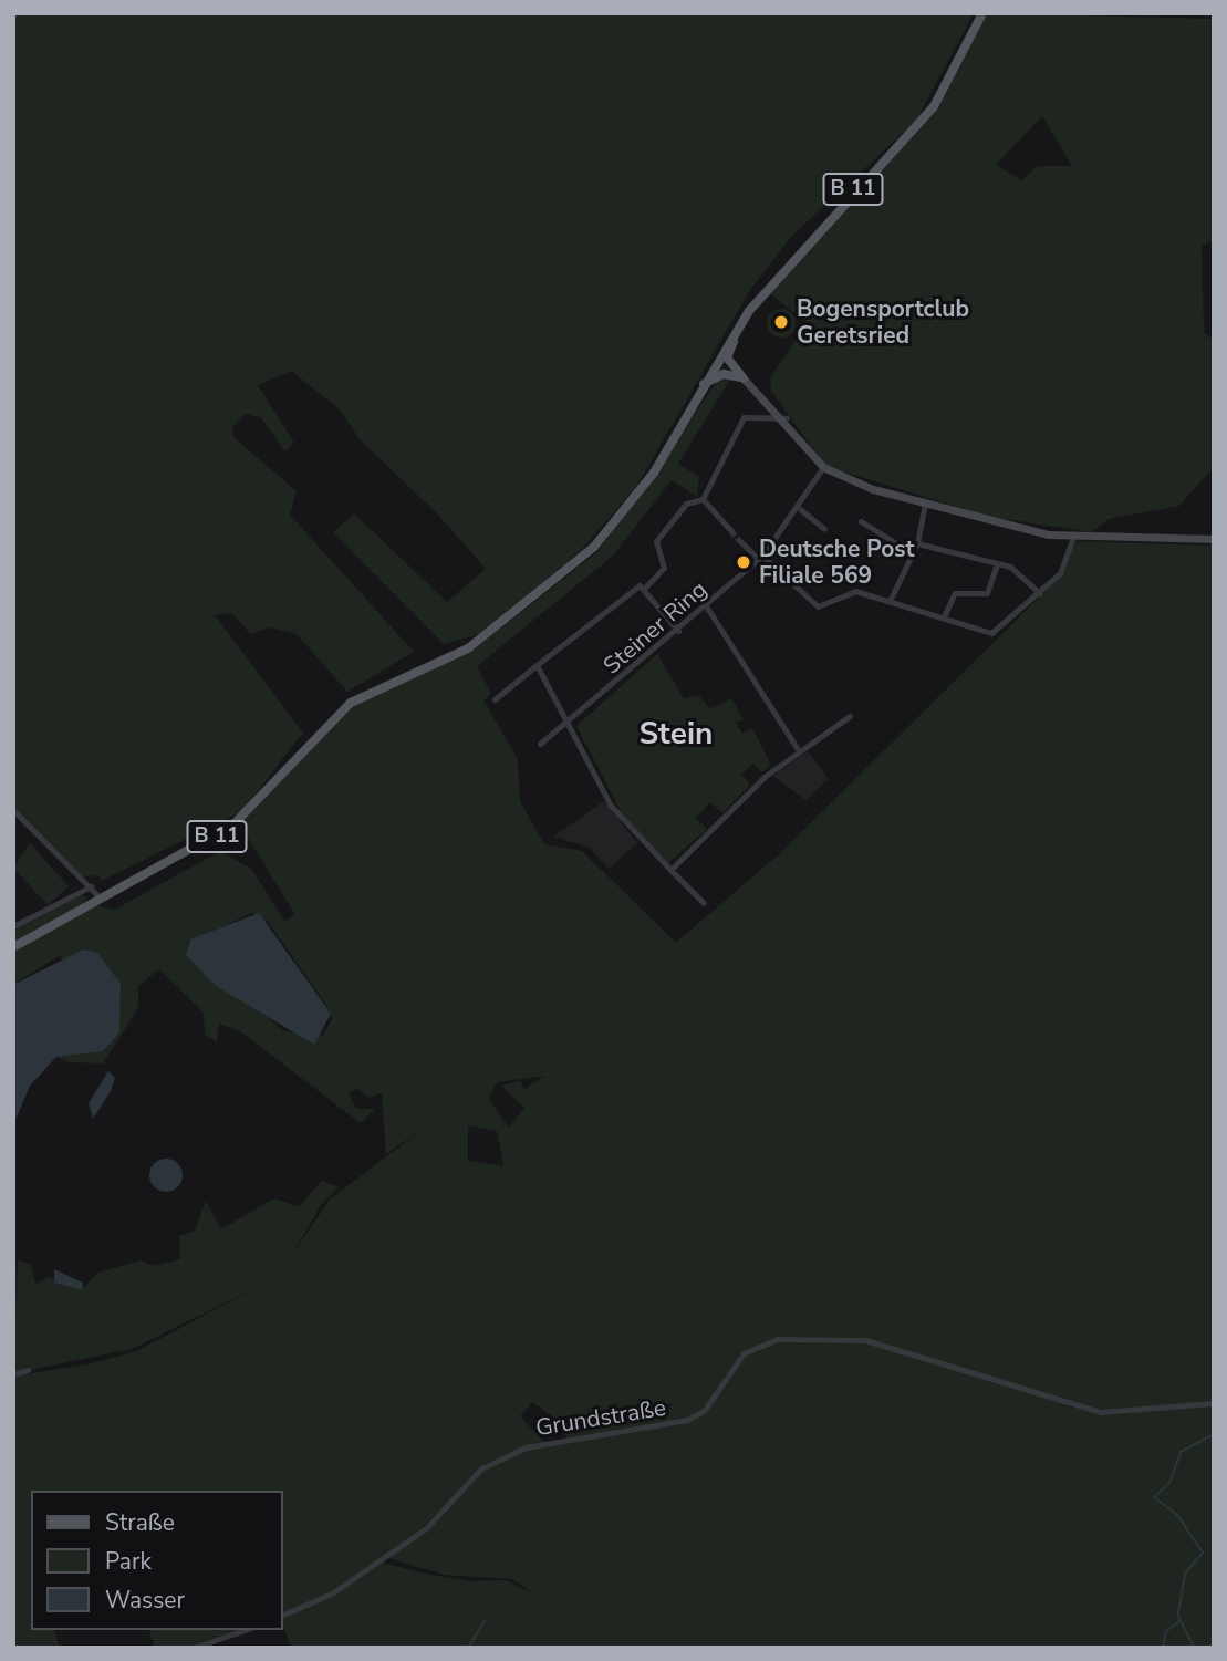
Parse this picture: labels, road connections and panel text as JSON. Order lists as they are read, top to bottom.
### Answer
{
  "streets": {
    "main road": ["B 11"],
    "street": ["Steiner Ring", "Grundstraße"]
  },
  "districts": ["Stein"],
  "places": ["Bogensportclub Geretsried", "Deutsche Post Filiale 569"],
  "legend": ["Straße", "Park", "Wasser"]
}
